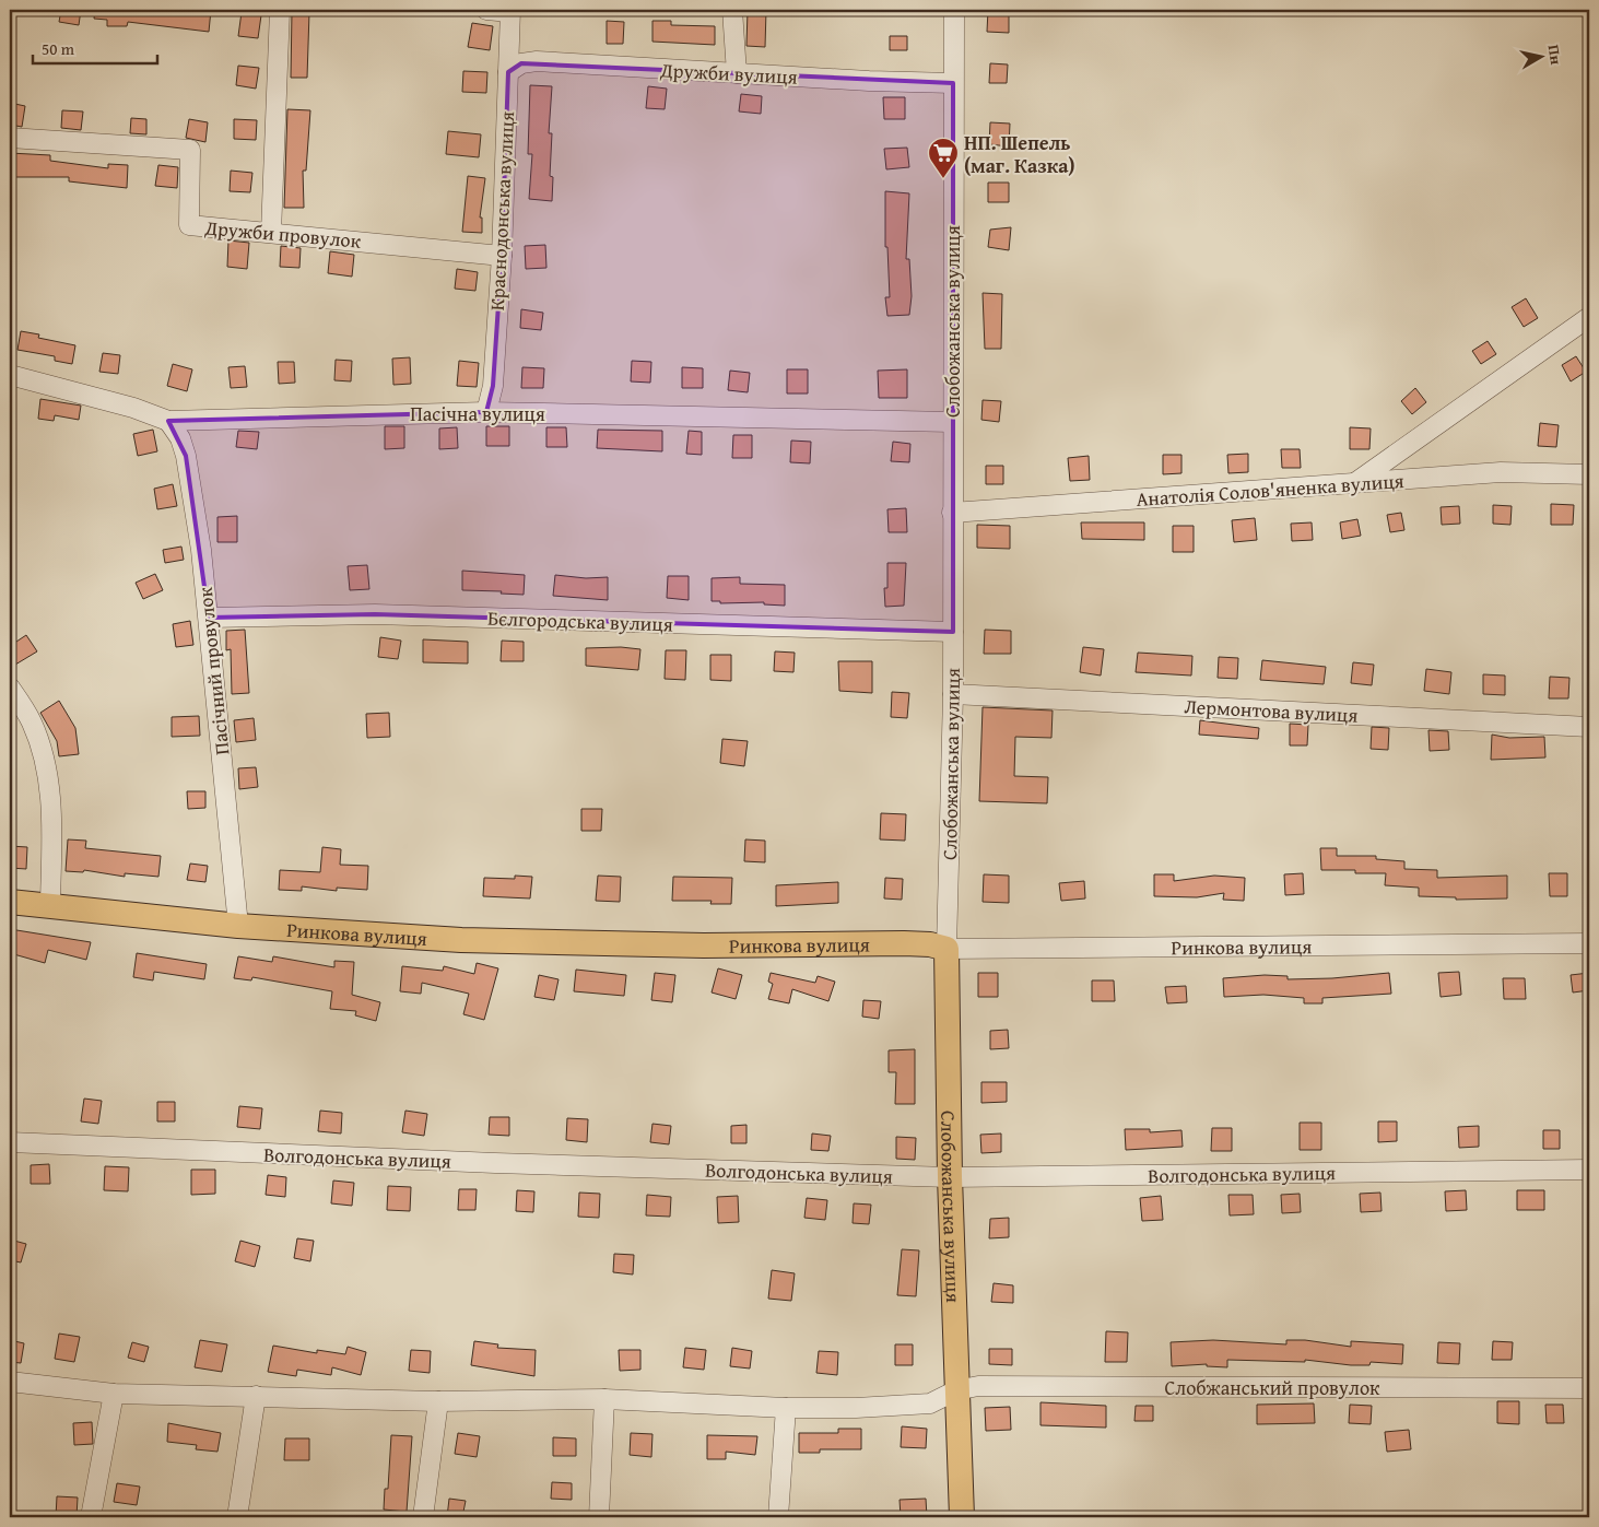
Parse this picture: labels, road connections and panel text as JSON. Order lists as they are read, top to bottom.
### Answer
{
  "streets": {
    "main road": ["Слобожанська вулиця", "Ринкова вулиця"],
    "street": [
      "Дружби вулиця",
      "Краснодонська вулиця",
      "Дружби провулок",
      "Пасічна вулиця",
      "Анатолія Солов'яненка вулиця",
      "Бєлгородська вулиця",
      "Пасічний провулок",
      "Лермонтова вулиця",
      "Волгодонська вулиця",
      "Слобжанський провулок"
    ]
  },
  "crossings": [
    ["Дружби вулиця", "Краснодонська вулиця"],
    ["Дружби вулиця", "Слобожанська вулиця"],
    ["Краснодонська вулиця", "Дружби провулок"],
    ["Краснодонська вулиця", "Пасічна вулиця"],
    ["Слобожанська вулиця", "Пасічна вулиця"],
    ["Слобожанська вулиця", "Анатолія Солов'яненка вулиця"],
    ["Слобожанська вулиця", "Бєлгородська вулиця"],
    ["Слобожанська вулиця", "Лермонтова вулиця"],
    ["Слобожанська вулиця", "Ринкова вулиця"],
    ["Слобожанська вулиця", "Волгодонська вулиця"],
    ["Слобожанська вулиця", "Слобжанський провулок"],
    ["Пасічна вулиця", "Пасічний провулок"],
    ["Бєлгородська вулиця", "Пасічний провулок"],
    ["Пасічний провулок", "Ринкова вулиця"]
  ],
  "places": {
    "supermarket": ["НП. Шепель (маг. Казка)"]
  },
  "scale_bar": "50 m",
  "north": "right"
}
